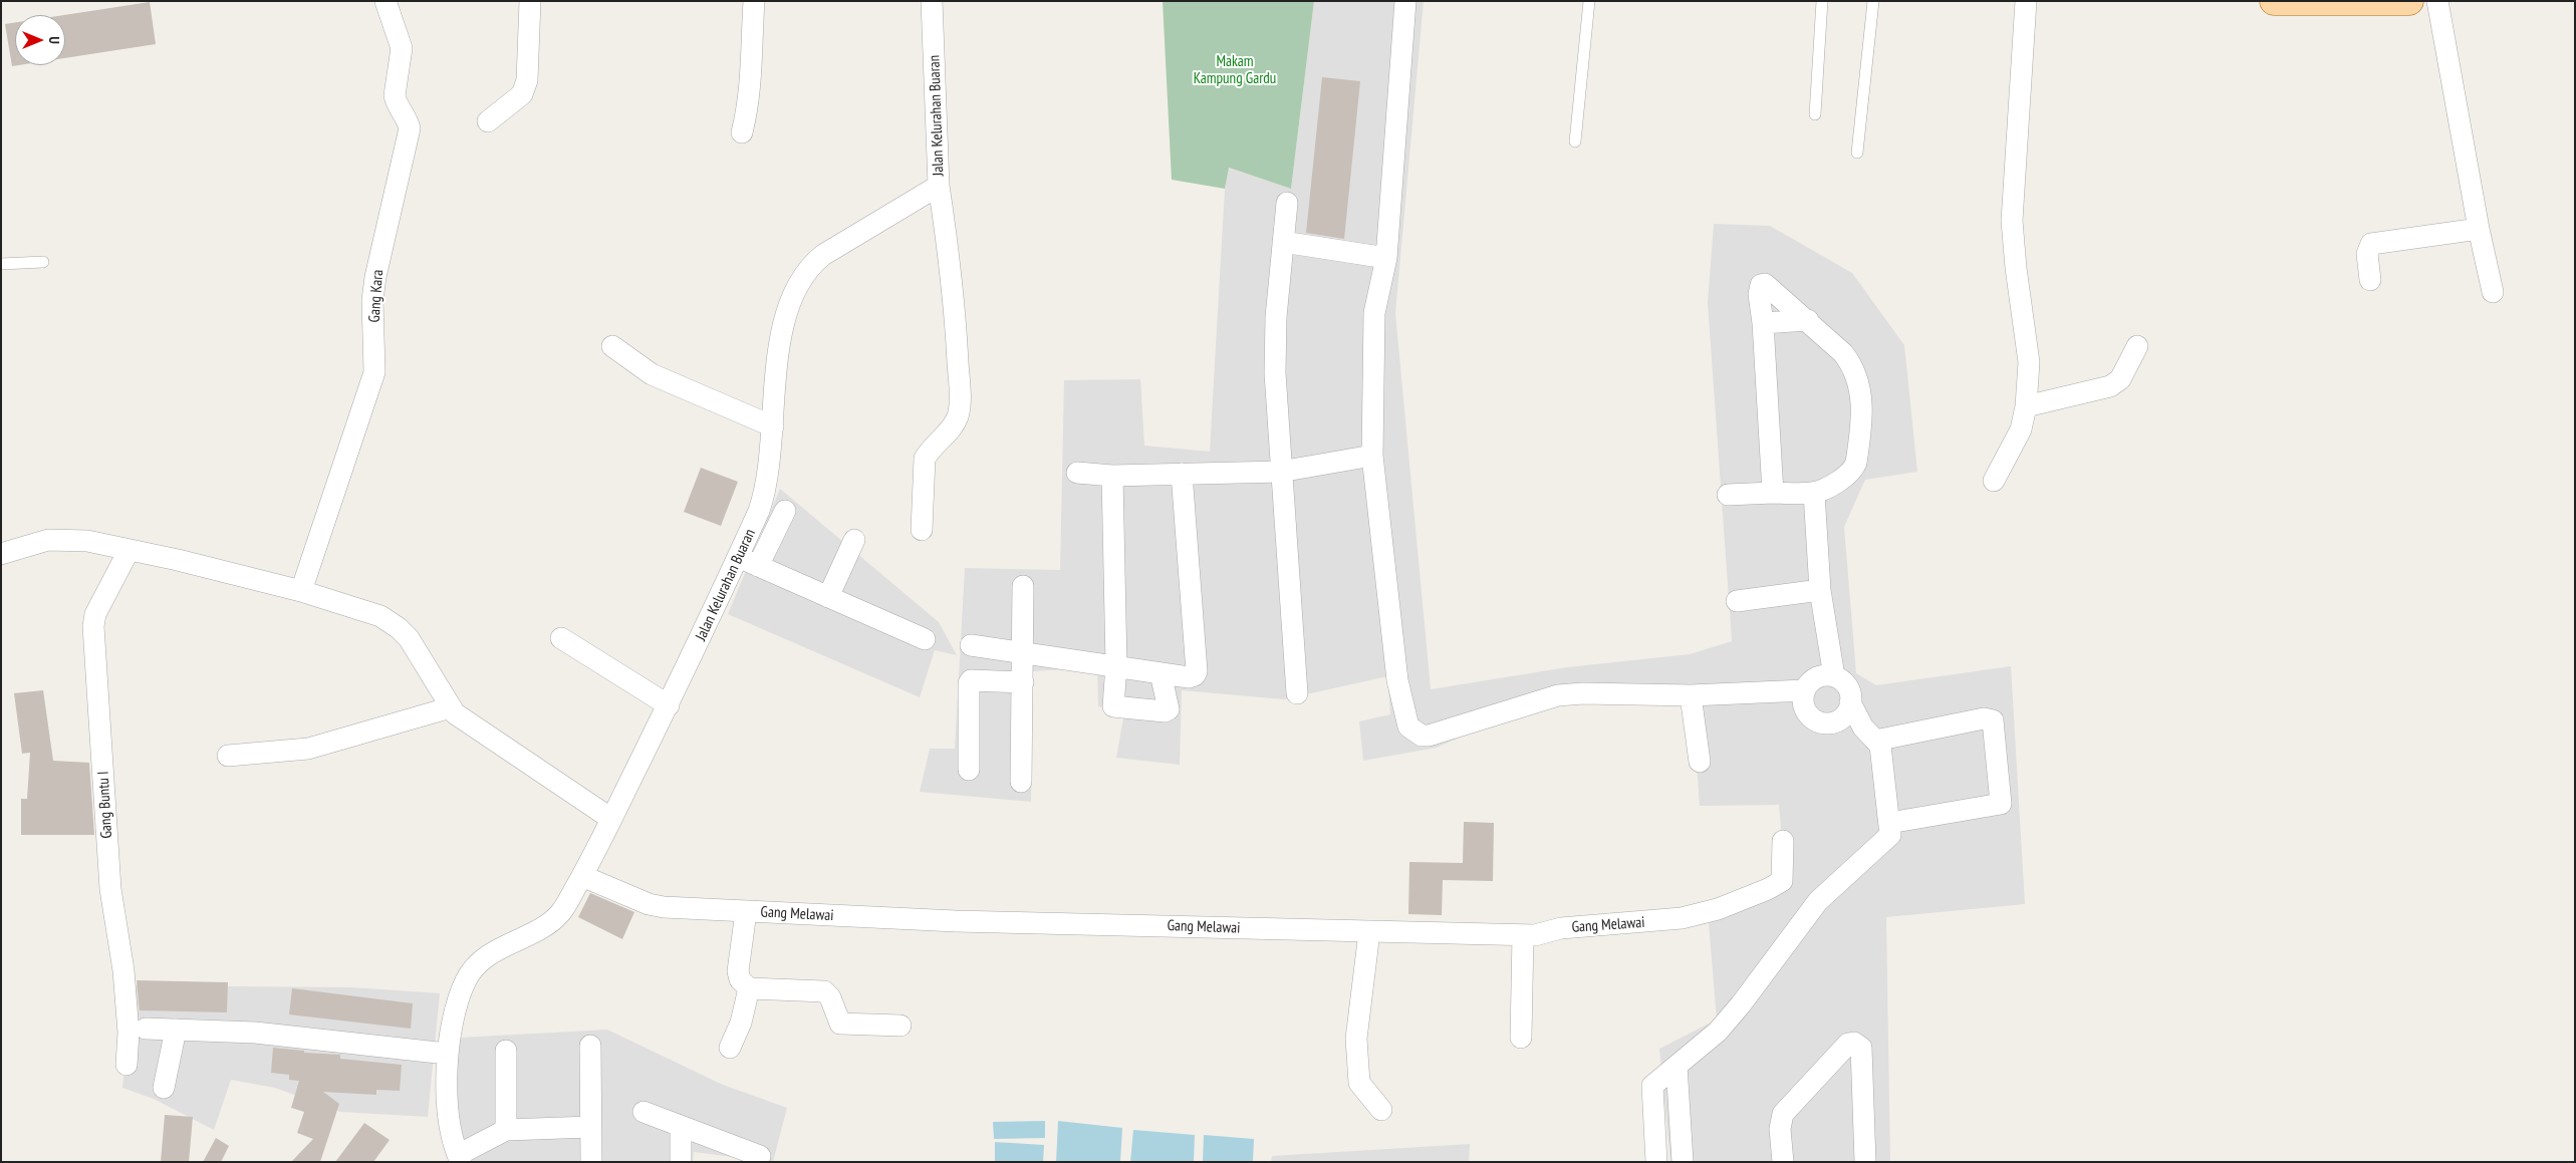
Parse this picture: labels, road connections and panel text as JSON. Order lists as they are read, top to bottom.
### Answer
{
  "streets": {
    "street": [
      "Jalan Kelurahan Buaran",
      "Gang Kara",
      "Gang Buntu I",
      "Gang Melawai"
    ]
  },
  "crossings": [
    ["Jalan Kelurahan Buaran", "Gang Melawai"]
  ],
  "parks": ["Makam Kampung Gardu"],
  "north": "right"
}
